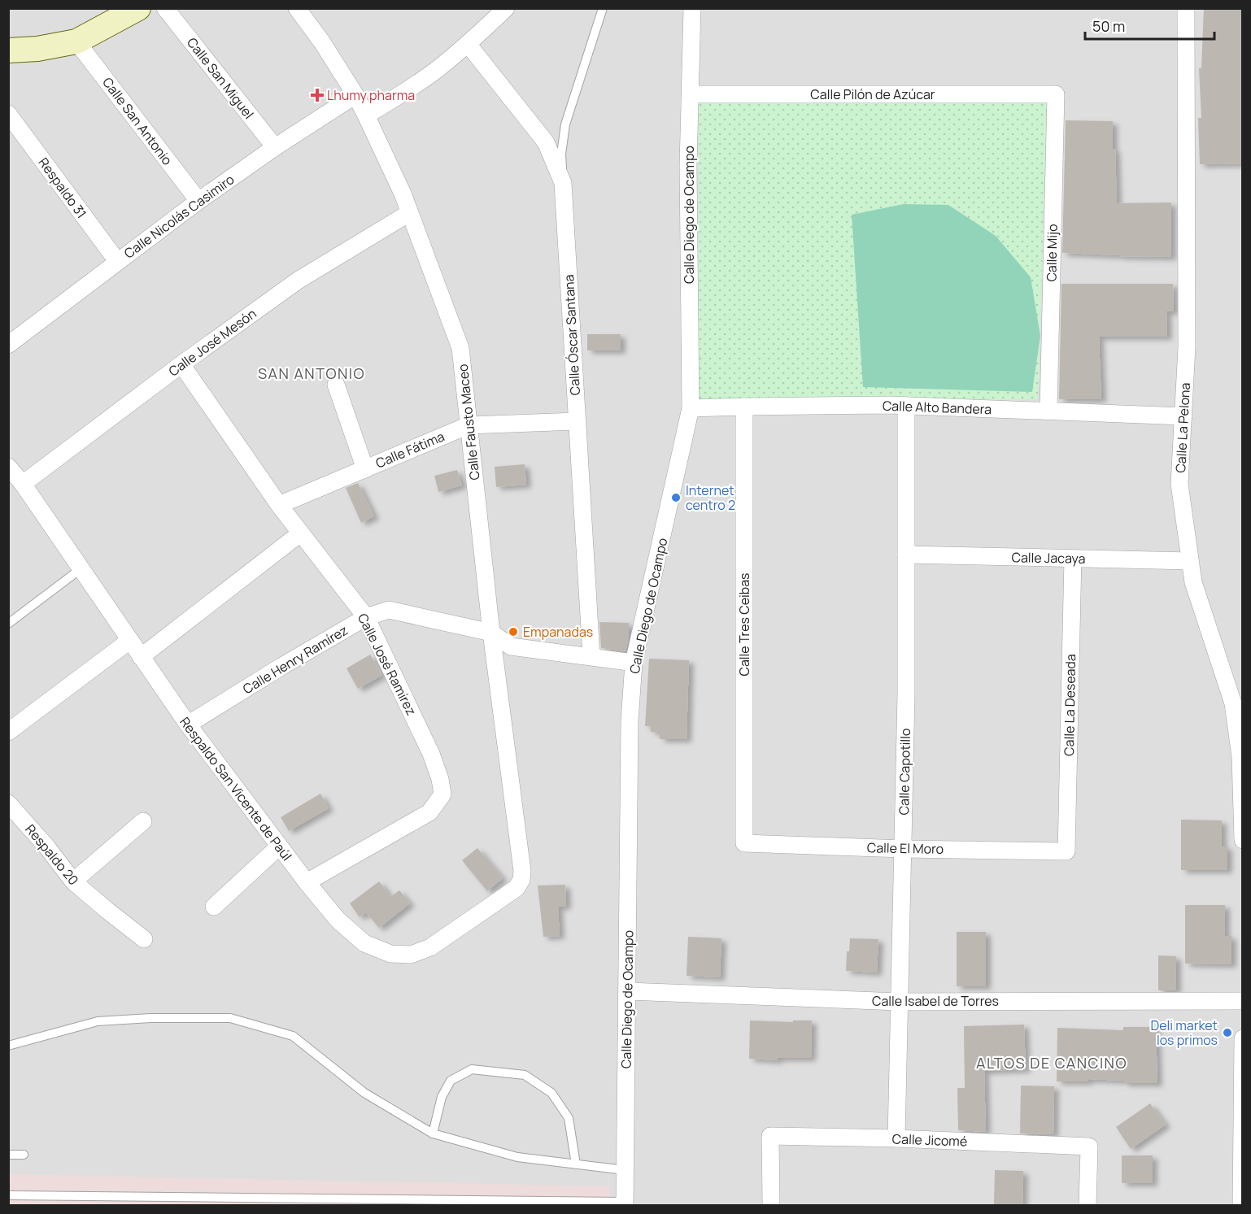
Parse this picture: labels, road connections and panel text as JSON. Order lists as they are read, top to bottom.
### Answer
{
  "streets": {
    "street": [
      "Calle San Miguel",
      "Calle Pilón de Azúcar",
      "Calle San Antonio",
      "Respaldo 31",
      "Calle Diego de Ocampo",
      "Calle Nicolás Casimiro",
      "Calle Mijo",
      "Calle Óscar Santana",
      "Calle José Mesón",
      "Calle Alto Bandera",
      "Calle Fausto Maceo",
      "Calle La Pelona",
      "Calle Fátima",
      "Calle Jacaya",
      "Calle Tres Ceibas",
      "Calle Henry Ramírez",
      "Calle José Ramírez",
      "Calle La Deseada",
      "Calle Capotillo",
      "Respaldo San Vicente de Paúl",
      "Calle El Moro",
      "Respaldo 20",
      "Calle Isabel de Torres",
      "Calle Jicomé"
    ]
  },
  "crossings": [
    ["Calle San Miguel", "Calle Nicolás Casimiro"],
    ["Calle Pilón de Azúcar", "Calle Diego de Ocampo"],
    ["Calle Pilón de Azúcar", "Calle Mijo"],
    ["Calle San Antonio", "Calle Nicolás Casimiro"],
    ["Respaldo 31", "Calle Nicolás Casimiro"],
    ["Calle Diego de Ocampo", "Calle Alto Bandera"],
    ["Calle Diego de Ocampo", "Calle Henry Ramírez"],
    ["Calle Diego de Ocampo", "Calle Isabel de Torres"],
    ["Calle Nicolás Casimiro", "Calle Fausto Maceo"],
    ["Calle Mijo", "Calle Alto Bandera"],
    ["Calle Óscar Santana", "Calle Fátima"],
    ["Calle Óscar Santana", "Calle Henry Ramírez"],
    ["Calle José Mesón", "Calle Fausto Maceo"],
    ["Calle José Mesón", "Calle José Ramírez"],
    ["Calle José Mesón", "Respaldo San Vicente de Paúl"],
    ["Calle Alto Bandera", "Calle La Pelona"],
    ["Calle Alto Bandera", "Calle Tres Ceibas"],
    ["Calle Alto Bandera", "Calle Capotillo"],
    ["Calle Fausto Maceo", "Calle Fátima"],
    ["Calle Fausto Maceo", "Calle Henry Ramírez"],
    ["Calle Fausto Maceo", "Respaldo San Vicente de Paúl"],
    ["Calle La Pelona", "Calle Jacaya"],
    ["Calle Fátima", "Calle José Ramírez"],
    ["Calle Jacaya", "Calle La Deseada"],
    ["Calle Jacaya", "Calle Capotillo"],
    ["Calle Tres Ceibas", "Calle El Moro"],
    ["Calle Henry Ramírez", "Calle José Ramírez"],
    ["Calle Henry Ramírez", "Respaldo San Vicente de Paúl"],
    ["Calle José Ramírez", "Respaldo San Vicente de Paúl"],
    ["Calle La Deseada", "Calle El Moro"],
    ["Calle Capotillo", "Calle El Moro"],
    ["Calle Capotillo", "Calle Isabel de Torres"],
    ["Calle Capotillo", "Calle Jicomé"]
  ],
  "districts": ["SAN ANTONIO", "ALTOS DE CANCINO"],
  "places": {
    "health": ["Lhumy pharma"],
    "other": ["Internet centro 2", "Empanadas", "Deli market los primos"]
  },
  "scale_bar": "50 m"
}
